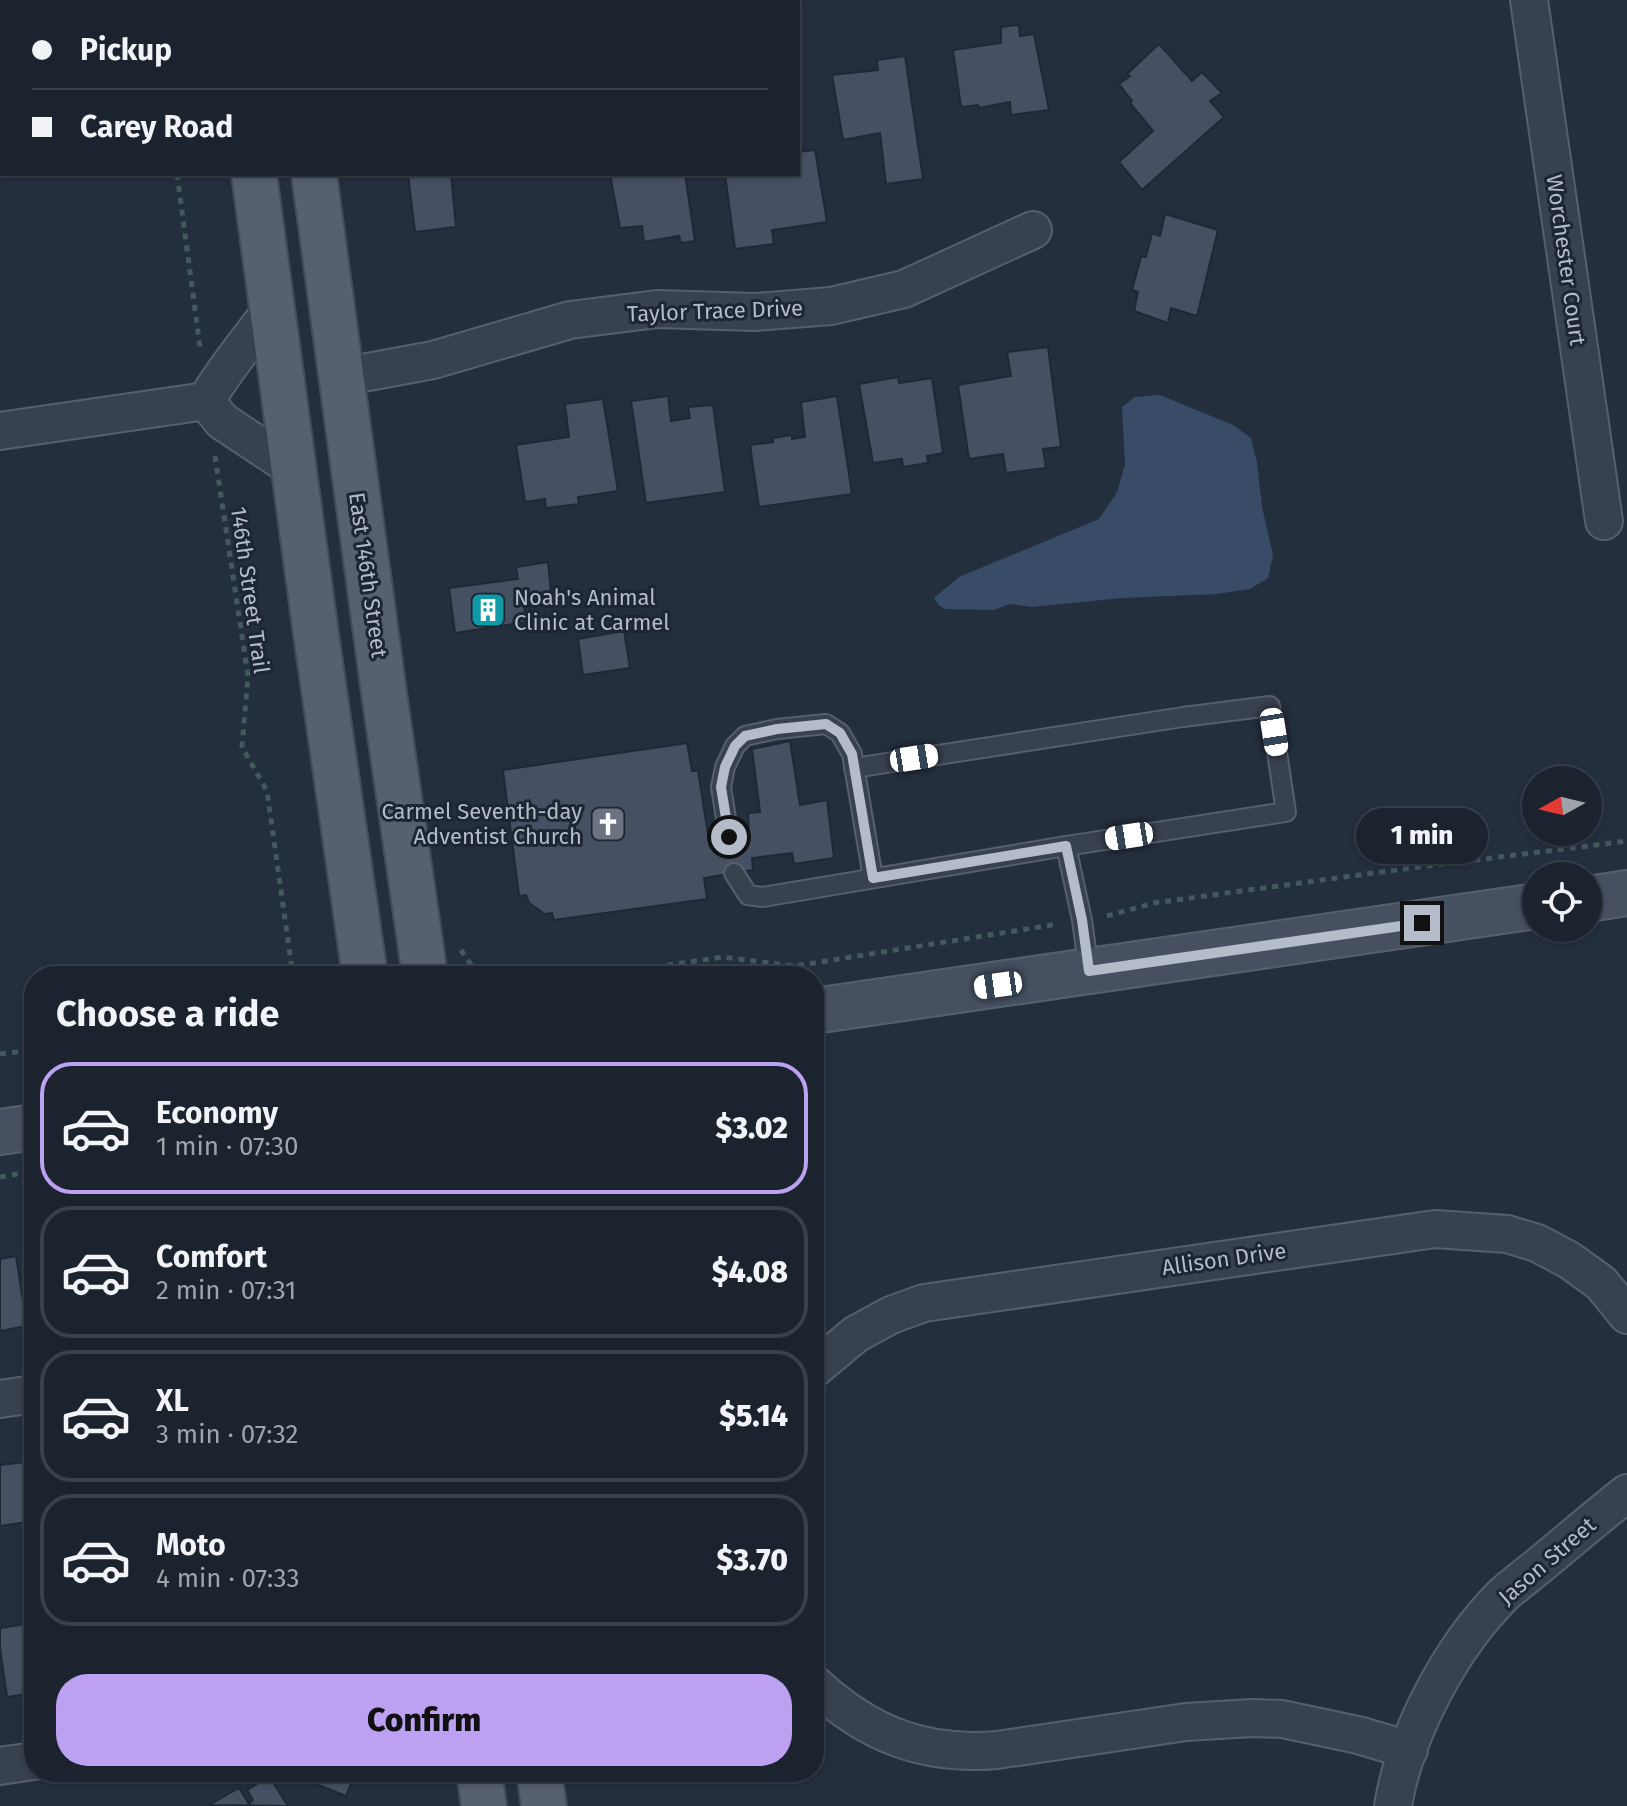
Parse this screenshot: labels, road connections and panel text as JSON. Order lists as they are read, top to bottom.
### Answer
{
  "streets": {
    "main road": ["East 146th Street"],
    "street": [
      "Worchester Court",
      "Taylor Trace Drive",
      "Allison Drive",
      "Jason Street"
    ],
    "path": ["146th Street Trail"]
  },
  "crossings": [
    ["Taylor Trace Drive", "East 146th Street"]
  ],
  "places": {
    "building": ["Noah's Animal Clinic at Carmel"],
    "church": ["Carmel Seventh-day Adventist Church"]
  },
  "north": "left",
  "page": {
    "banner": ["Pickup", "Carey Road"],
    "bubble": "1 min",
    "heading": "Choose a ride",
    "list": [
      {
        "name": "Economy",
        "note": "1 min · 07:30",
        "value": "$3.02"
      },
      {
        "name": "Comfort",
        "note": "2 min · 07:31",
        "value": "$4.08"
      },
      {
        "name": "XL",
        "note": "3 min · 07:32",
        "value": "$5.14"
      },
      {
        "name": "Moto",
        "note": "4 min · 07:33",
        "value": "$3.70"
      }
    ],
    "buttons": "Confirm"
  }
}
